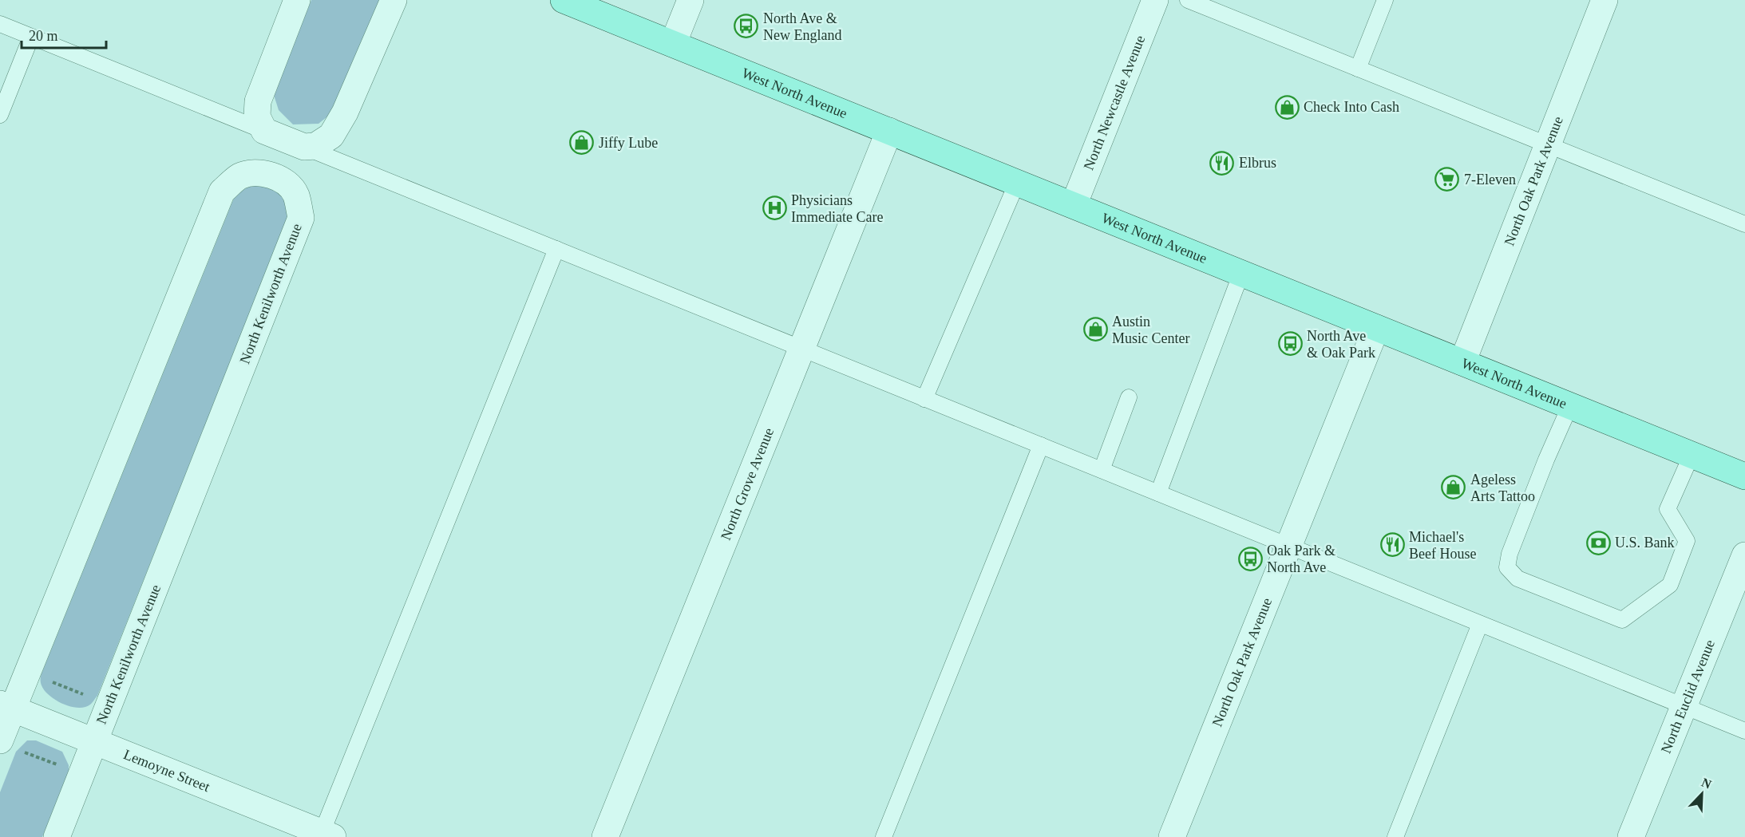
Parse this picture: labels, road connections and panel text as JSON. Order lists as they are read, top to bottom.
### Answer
{
  "streets": {
    "main road": ["West North Avenue"],
    "street": [
      "North Newcastle Avenue",
      "North Oak Park Avenue",
      "North Kenilworth Avenue",
      "North Grove Avenue",
      "North Euclid Avenue",
      "Lemoyne Street"
    ]
  },
  "crossings": [
    ["West North Avenue", "North Newcastle Avenue"],
    ["West North Avenue", "North Oak Park Avenue"],
    ["West North Avenue", "North Grove Avenue"],
    ["North Kenilworth Avenue", "Lemoyne Street"]
  ],
  "places": {
    "bus stop": ["North Ave & New England", "North Ave & Oak Park", "Oak Park & North Ave"],
    "shop": [
      "Check Into Cash",
      "Jiffy Lube",
      "Austin Music Center",
      "Ageless Arts Tattoo"
    ],
    "restaurant": ["Elbrus", "Michael's Beef House"],
    "supermarket": ["7-Eleven"],
    "hospital": ["Physicians Immediate Care"],
    "bank": ["U.S. Bank"]
  },
  "scale_bar": "20 m",
  "north": "top right"
}
